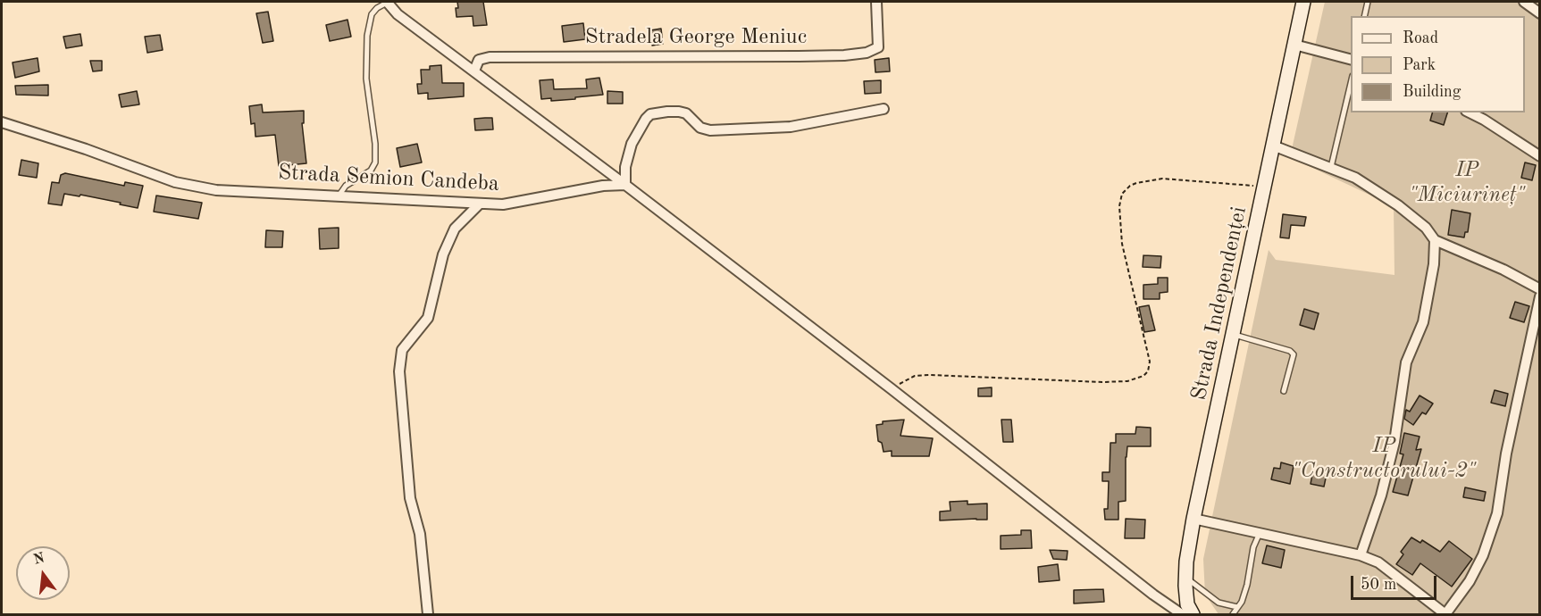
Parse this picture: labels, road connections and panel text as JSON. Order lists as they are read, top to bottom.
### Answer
{
  "streets": {
    "main road": ["Strada Independenței"],
    "street": ["Stradela George Meniuc", "Strada Semion Candeba"]
  },
  "parks": ["IP \"Miciurineț\"", "IP \"Constructorului-2\""],
  "legend": ["Road", "Park", "Building"],
  "scale_bar": "50 m",
  "north": "top"
}
